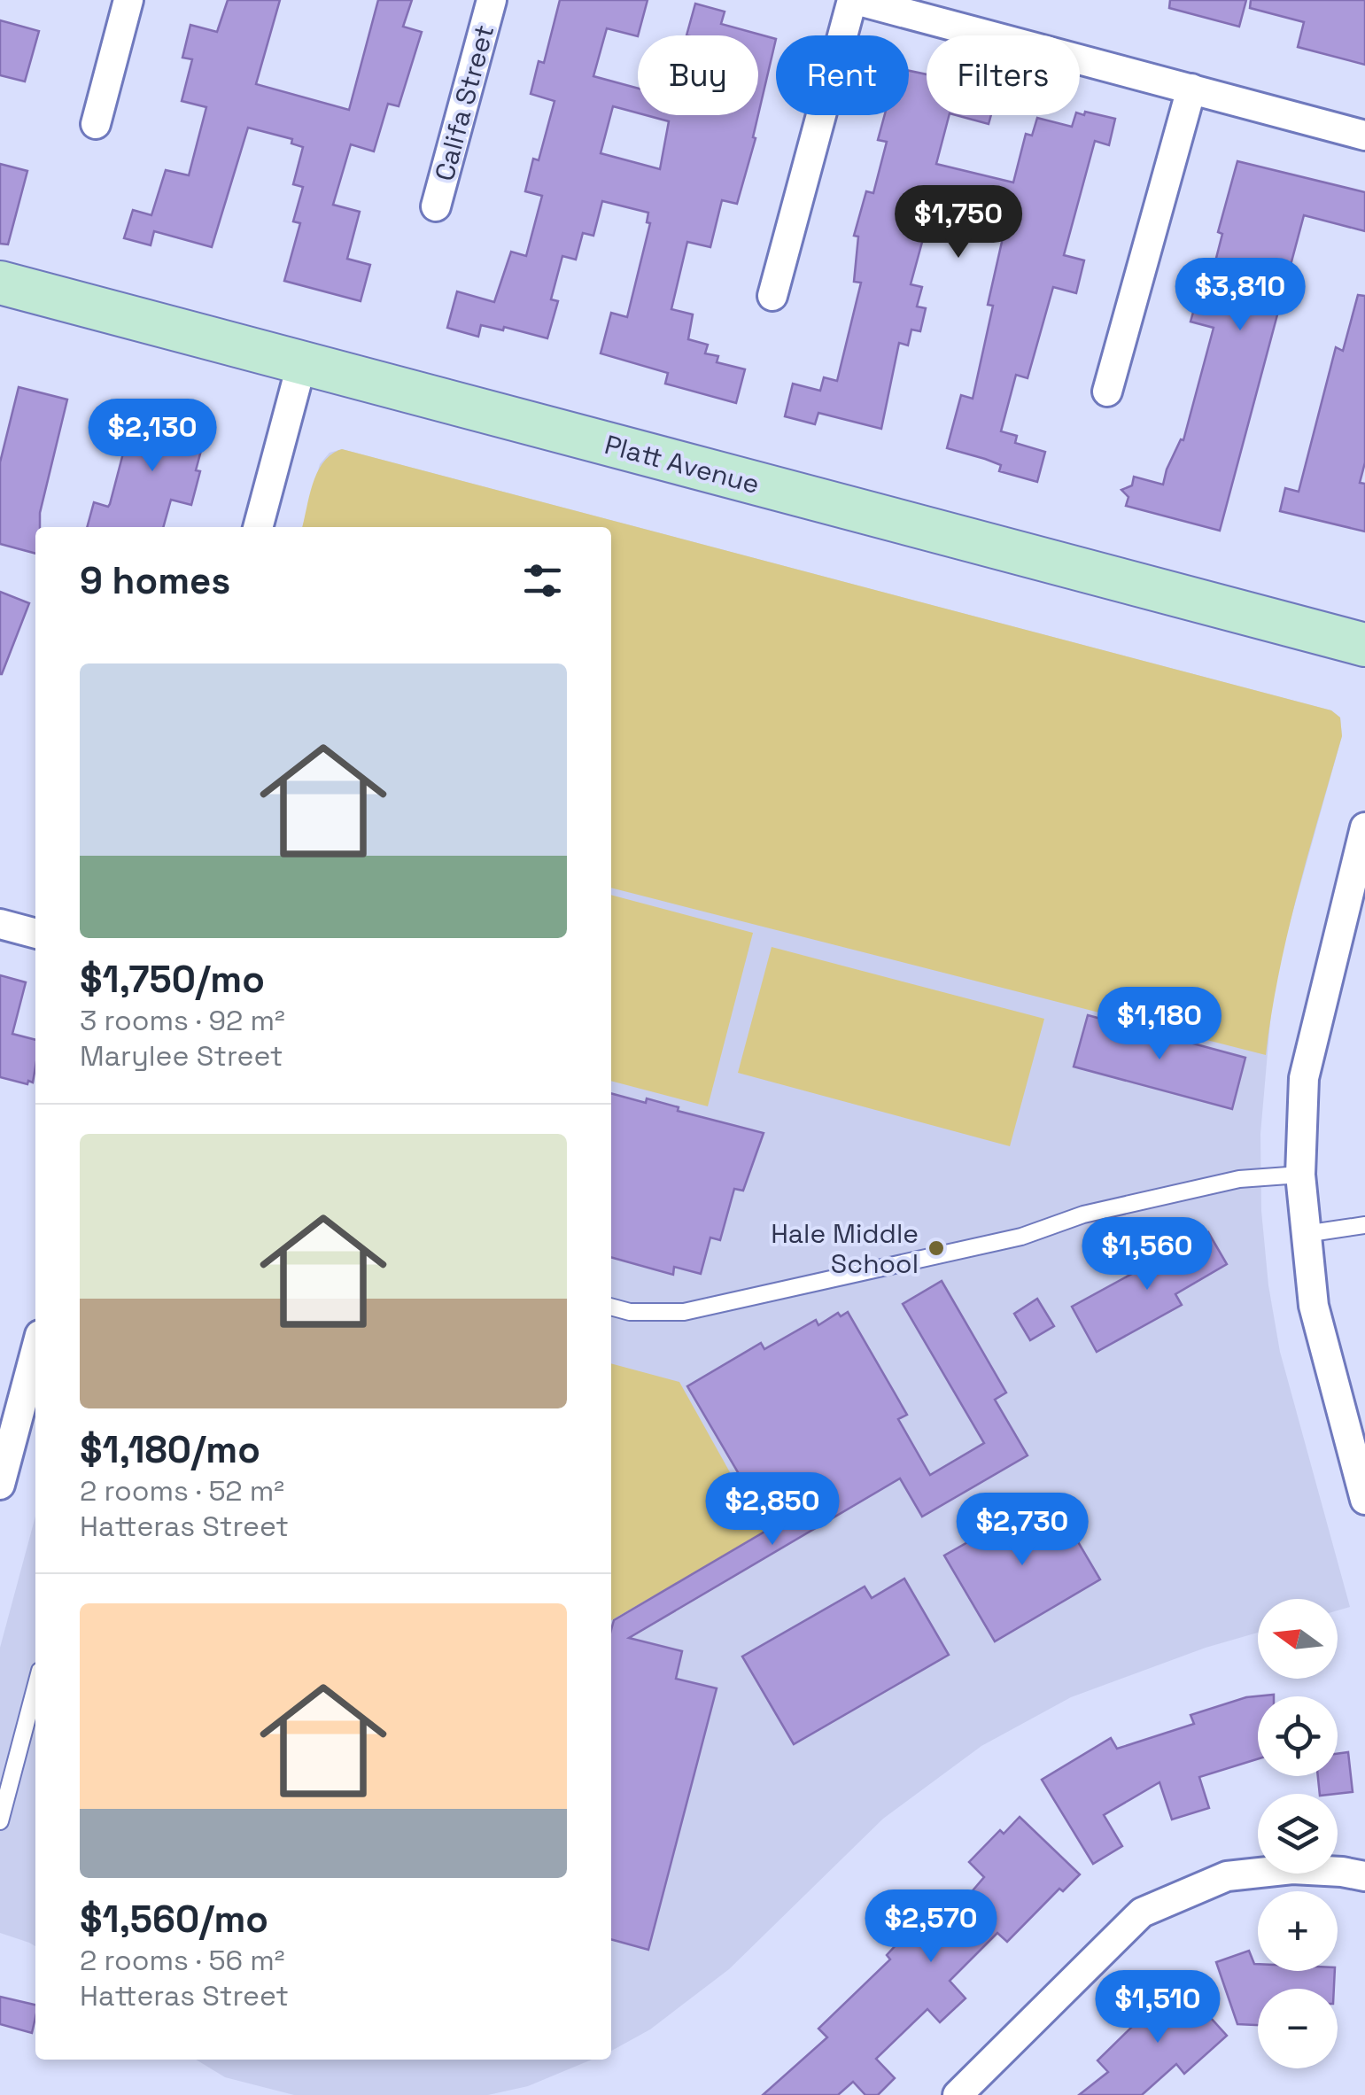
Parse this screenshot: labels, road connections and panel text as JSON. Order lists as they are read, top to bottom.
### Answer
{
  "streets": {
    "main road": ["Platt Avenue"],
    "street": ["Califa Street"]
  },
  "places": ["Hale Middle School"],
  "north": "left",
  "page": {
    "chip": ["Buy", "Rent", "Filters"],
    "price": [
      "$1,750",
      "$3,810",
      "$2,130",
      "$1,180",
      "$1,560",
      "$2,850",
      "$2,730",
      "$2,570",
      "$1,510"
    ],
    "heading": "9 homes",
    "list": [
      {
        "name": "$1,750/mo",
        "note": "3 rooms · 92 m² · Marylee Street"
      },
      {
        "name": "$1,180/mo",
        "note": "2 rooms · 52 m² · Hatteras Street"
      },
      {
        "name": "$1,560/mo",
        "note": "2 rooms · 56 m² · Hatteras Street"
      }
    ],
    "map_buttons": ["+", "−"]
  }
}
